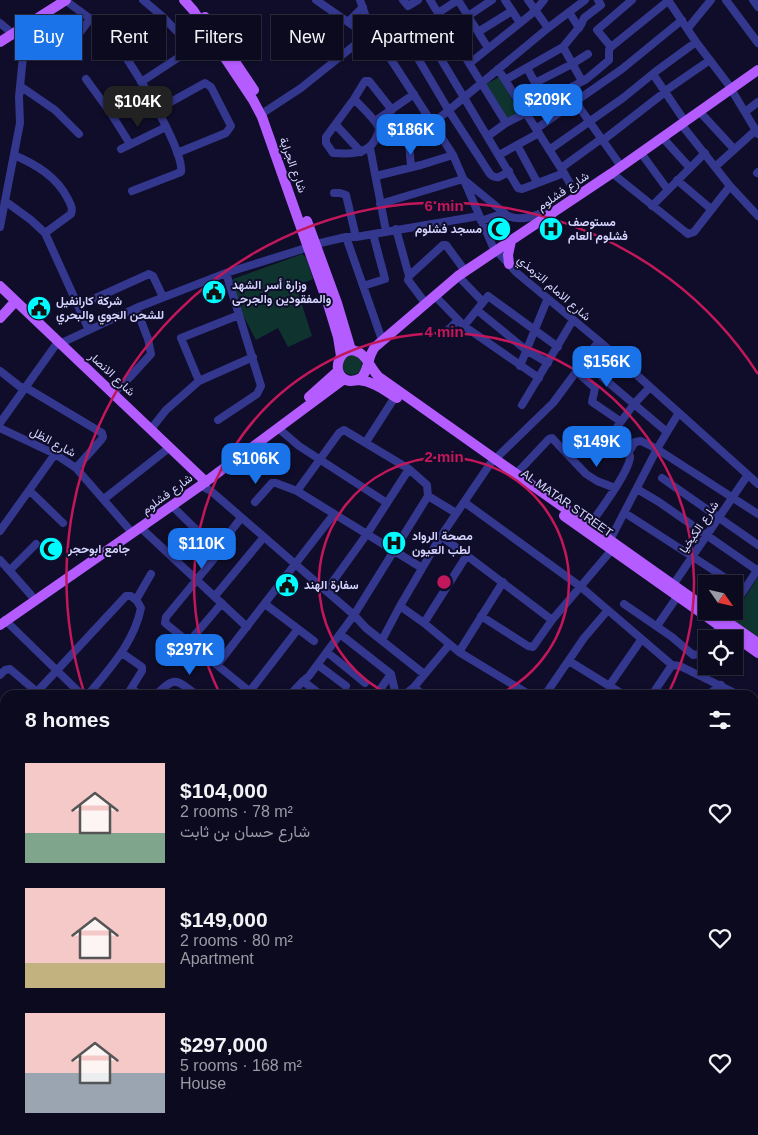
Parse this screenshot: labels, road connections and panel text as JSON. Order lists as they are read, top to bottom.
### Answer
{
  "streets": {
    "main road": [
      "شارع الجرابة",
      "شارع فشلوم",
      "شارع الانصار",
      "AL MATAR STREET"
    ],
    "street": ["شارع الامام الترمذي", "شارع الظل", "شارع الكيخيا"]
  },
  "crossings": [
    ["شارع الجرابة", "شارع فشلوم"],
    ["شارع الجرابة", "AL MATAR STREET"],
    ["شارع فشلوم", "شارع الامام الترمذي"],
    ["شارع فشلوم", "شارع الانصار"],
    ["شارع فشلوم", "شارع الظل"],
    ["شارع فشلوم", "AL MATAR STREET"],
    ["شارع الامام الترمذي", "شارع الكيخيا"],
    ["AL MATAR STREET", "شارع الكيخيا"]
  ],
  "places": {
    "mosque": ["مسجد فشلوم", "جامع ابوحجر"],
    "hospital": ["مستوصف فشلوم العام", "مصحة الرواد لطب العيون"],
    "public building": ["وزارة أسر الشهد والمفقودين والجرحى", "شركة كارانفيل للشحن الجوي والبحري", "سفارة الهند"]
  },
  "north": "bottom right",
  "page": {
    "chip": [
      "Buy",
      "Rent",
      "Filters",
      "New",
      "Apartment"
    ],
    "price": [
      "$209K",
      "$104K",
      "$186K",
      "$156K",
      "$149K",
      "$106K",
      "$110K",
      "$297K"
    ],
    "heading": "8 homes",
    "list": [
      {
        "name": "$104,000",
        "note": "2 rooms · 78 m² · شارع حسان بن ثابت"
      },
      {
        "name": "$149,000",
        "note": "2 rooms · 80 m² · Apartment"
      },
      {
        "name": "$297,000",
        "note": "5 rooms · 168 m² · House"
      }
    ]
  },
  "rings": ["6 min", "4 min", "2 min"]
}
